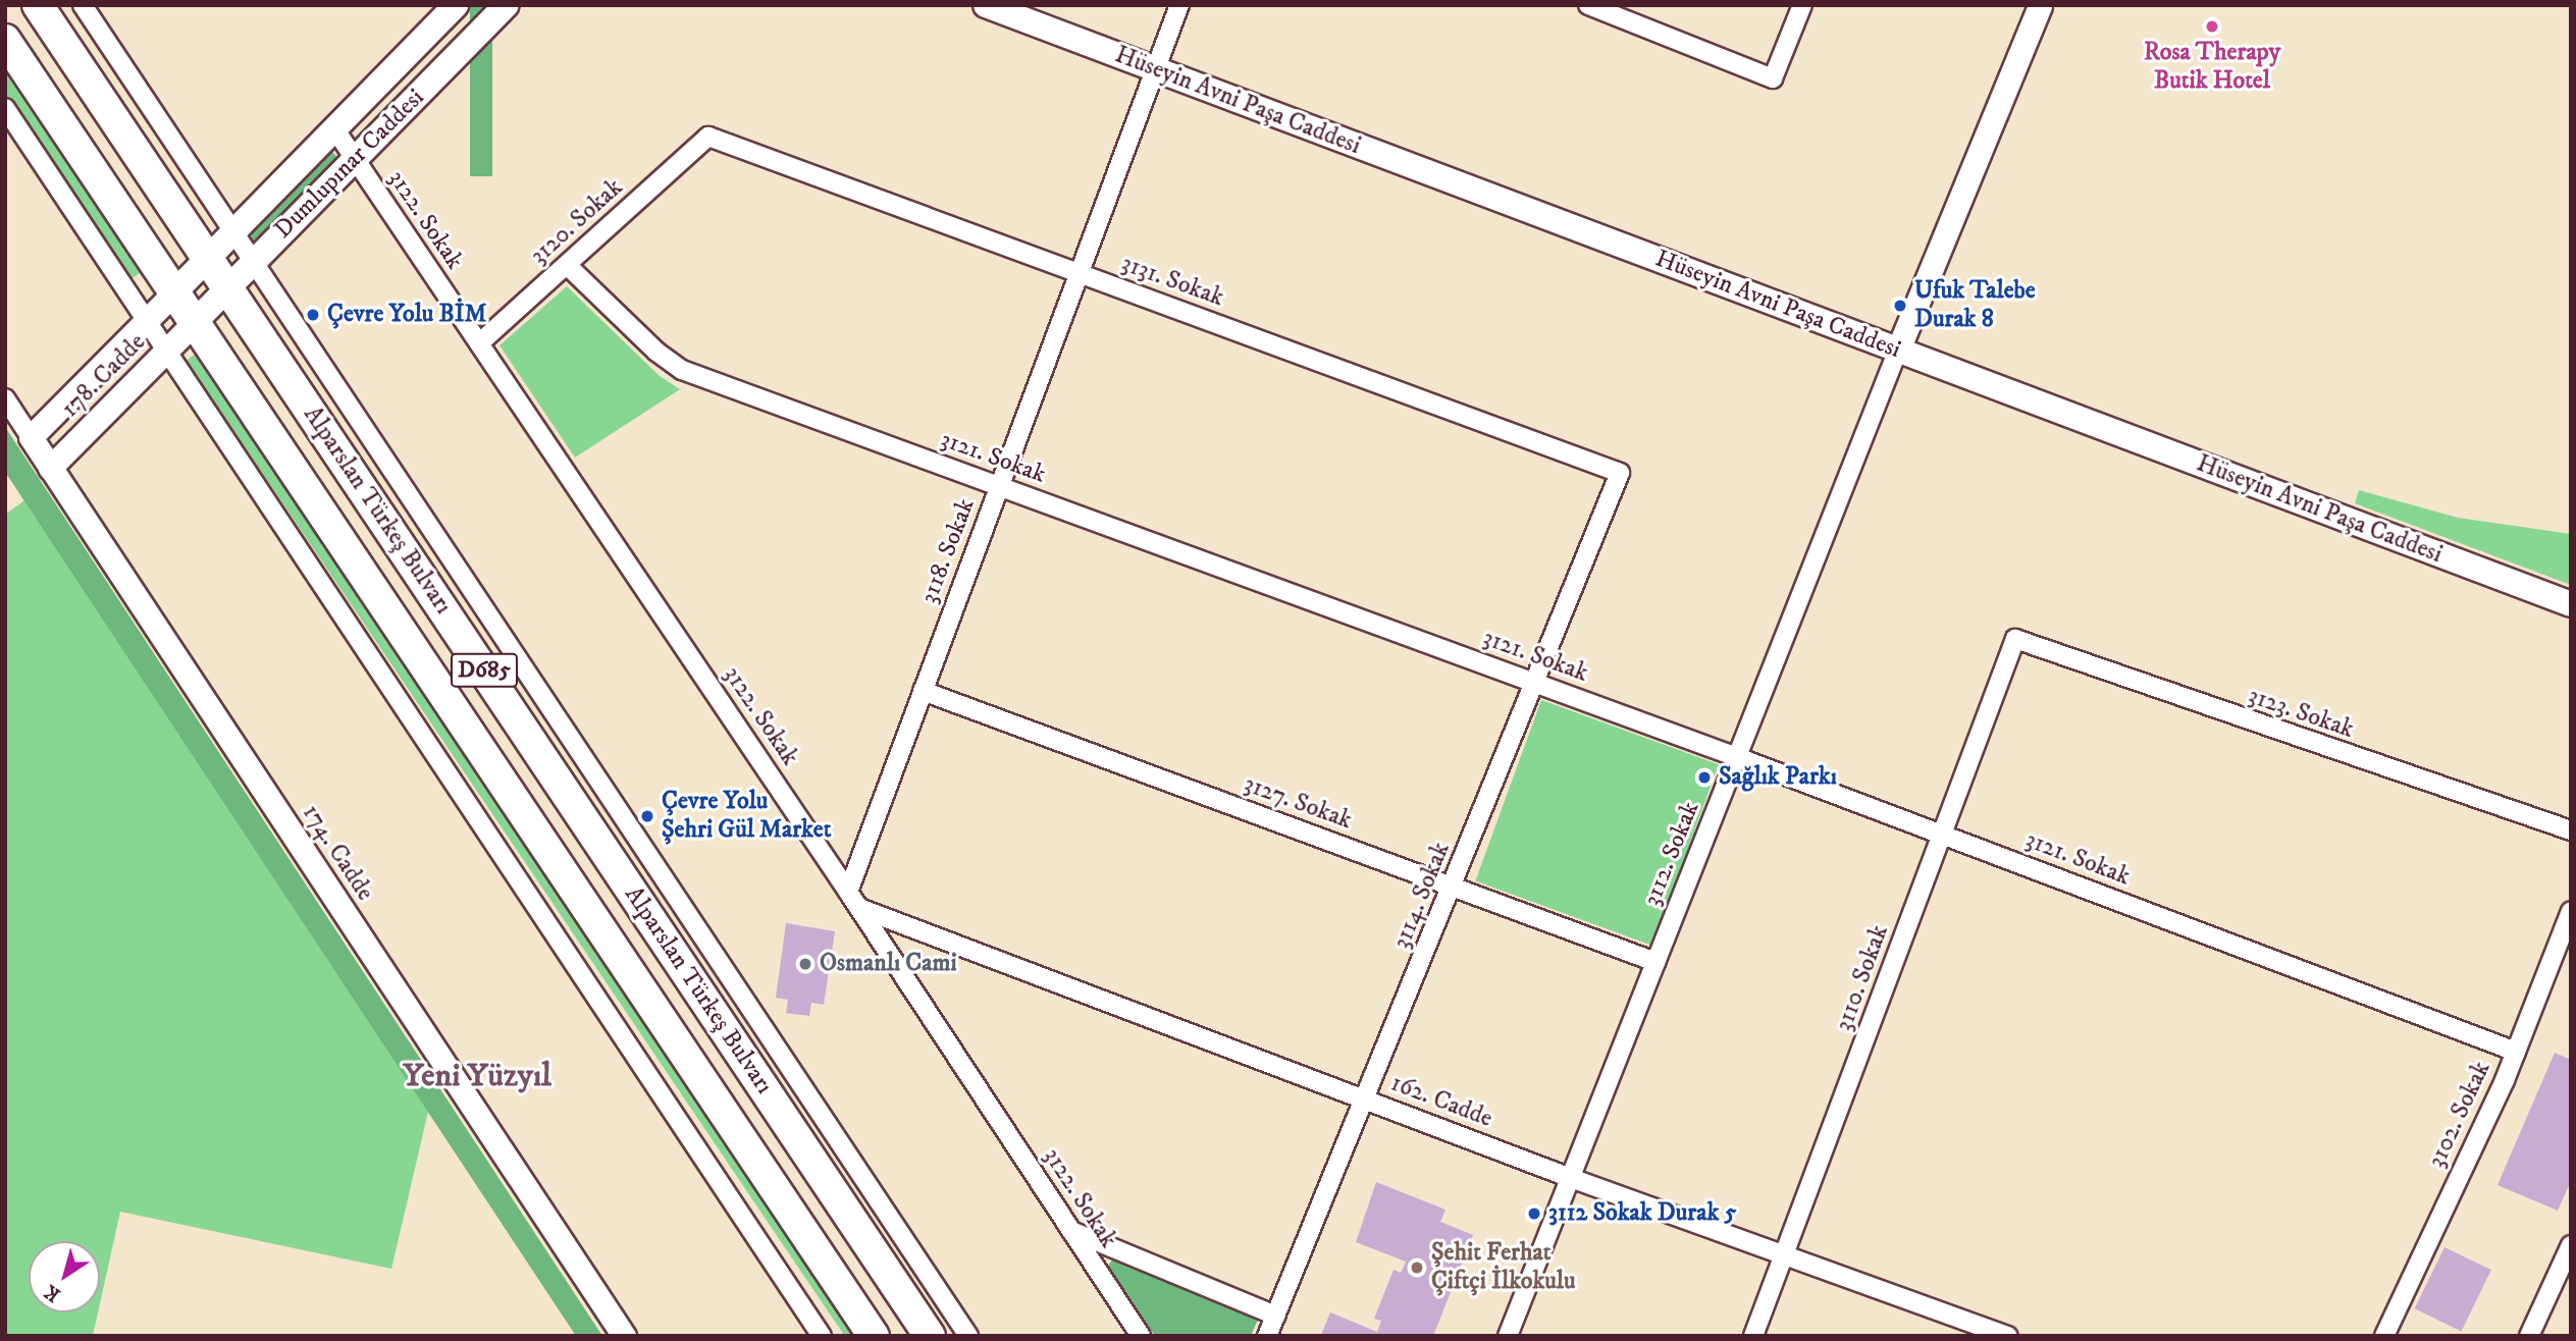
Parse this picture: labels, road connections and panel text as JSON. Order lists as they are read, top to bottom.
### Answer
{
  "streets": {
    "highway": ["Alparslan Türkeş Bulvarı", "D685"],
    "main road": ["Hüseyin Avni Paşa Caddesi", "Dumlupınar Caddesi"],
    "street": [
      "3122. Sokak",
      "3120. Sokak",
      "3131. Sokak",
      "178. Cadde",
      "3121. Sokak",
      "3118. Sokak",
      "3123. Sokak",
      "3127. Sokak",
      "174. Cadde",
      "3112. Sokak",
      "3114. Sokak",
      "3110. Sokak",
      "162. Cadde",
      "3102. Sokak"
    ]
  },
  "crossings": [
    ["Hüseyin Avni Paşa Caddesi", "3118. Sokak"],
    ["Hüseyin Avni Paşa Caddesi", "3112. Sokak"],
    ["Dumlupınar Caddesi", "3122. Sokak"],
    ["Dumlupınar Caddesi", "178. Cadde"],
    ["Dumlupınar Caddesi", "Alparslan Türkeş Bulvarı"],
    ["3122. Sokak", "3120. Sokak"],
    ["3122. Sokak", "3118. Sokak"],
    ["3122. Sokak", "162. Cadde"],
    ["3120. Sokak", "3131. Sokak"],
    ["3120. Sokak", "3121. Sokak"],
    ["3131. Sokak", "3118. Sokak"],
    ["3131. Sokak", "3114. Sokak"],
    ["178. Cadde", "Alparslan Türkeş Bulvarı"],
    ["178. Cadde", "174. Cadde"],
    ["3121. Sokak", "3118. Sokak"],
    ["3121. Sokak", "3112. Sokak"],
    ["3121. Sokak", "3114. Sokak"],
    ["3121. Sokak", "3110. Sokak"],
    ["3121. Sokak", "3102. Sokak"],
    ["3118. Sokak", "3127. Sokak"],
    ["3123. Sokak", "3110. Sokak"],
    ["3127. Sokak", "3112. Sokak"],
    ["3127. Sokak", "3114. Sokak"],
    ["3112. Sokak", "162. Cadde"],
    ["3114. Sokak", "162. Cadde"],
    ["3110. Sokak", "162. Cadde"]
  ],
  "districts": ["Yeni Yüzyıl"],
  "places": [
    "Rosa Therapy Butik Hotel",
    "Ufuk Talebe Durak 8",
    "Çevre Yolu BİM",
    "Sağlık Parkı",
    "Çevre Yolu Şehri Gül Market",
    "Osmanlı Cami",
    "3112 Sokak Durak 5",
    "Şehit Ferhat Çiftçi İlkokulu"
  ],
  "north": "bottom left"
}
